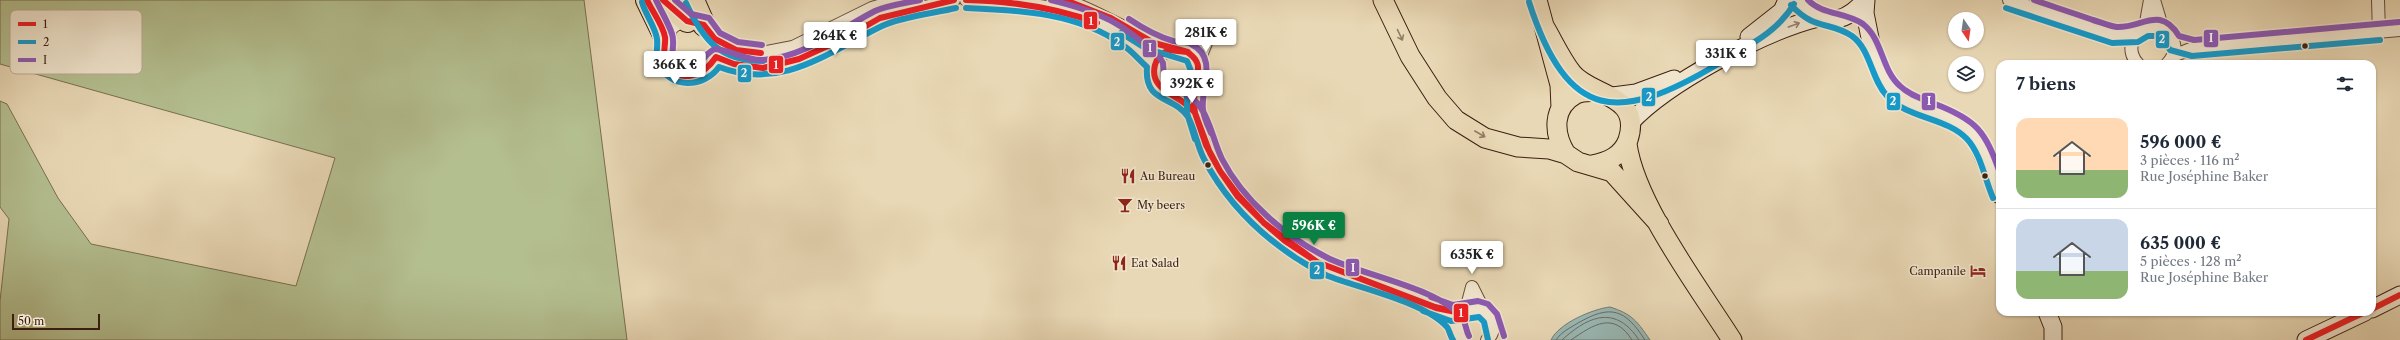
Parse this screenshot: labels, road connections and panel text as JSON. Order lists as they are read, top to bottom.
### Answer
{
  "places": {
    "restaurant": ["Au Bureau", "Eat Salad"],
    "bar": ["My beers"],
    "hotel": ["Campanile"]
  },
  "lines": ["transit line 1", "transit line I", "transit line 2"],
  "legend": ["1", "2", "I"],
  "scale_bar": "50 m",
  "north": "bottom",
  "page": {
    "price": [
      "281K €",
      "264K €",
      "331K €",
      "366K €",
      "392K €",
      "596K €",
      "635K €"
    ],
    "heading": "7 biens",
    "list": [
      {
        "name": "596 000 €",
        "note": "3 pièces · 116 m² · Rue Joséphine Baker"
      },
      {
        "name": "635 000 €",
        "note": "5 pièces · 128 m² · Rue Joséphine Baker"
      }
    ],
    "scale": "50 m"
  }
}
